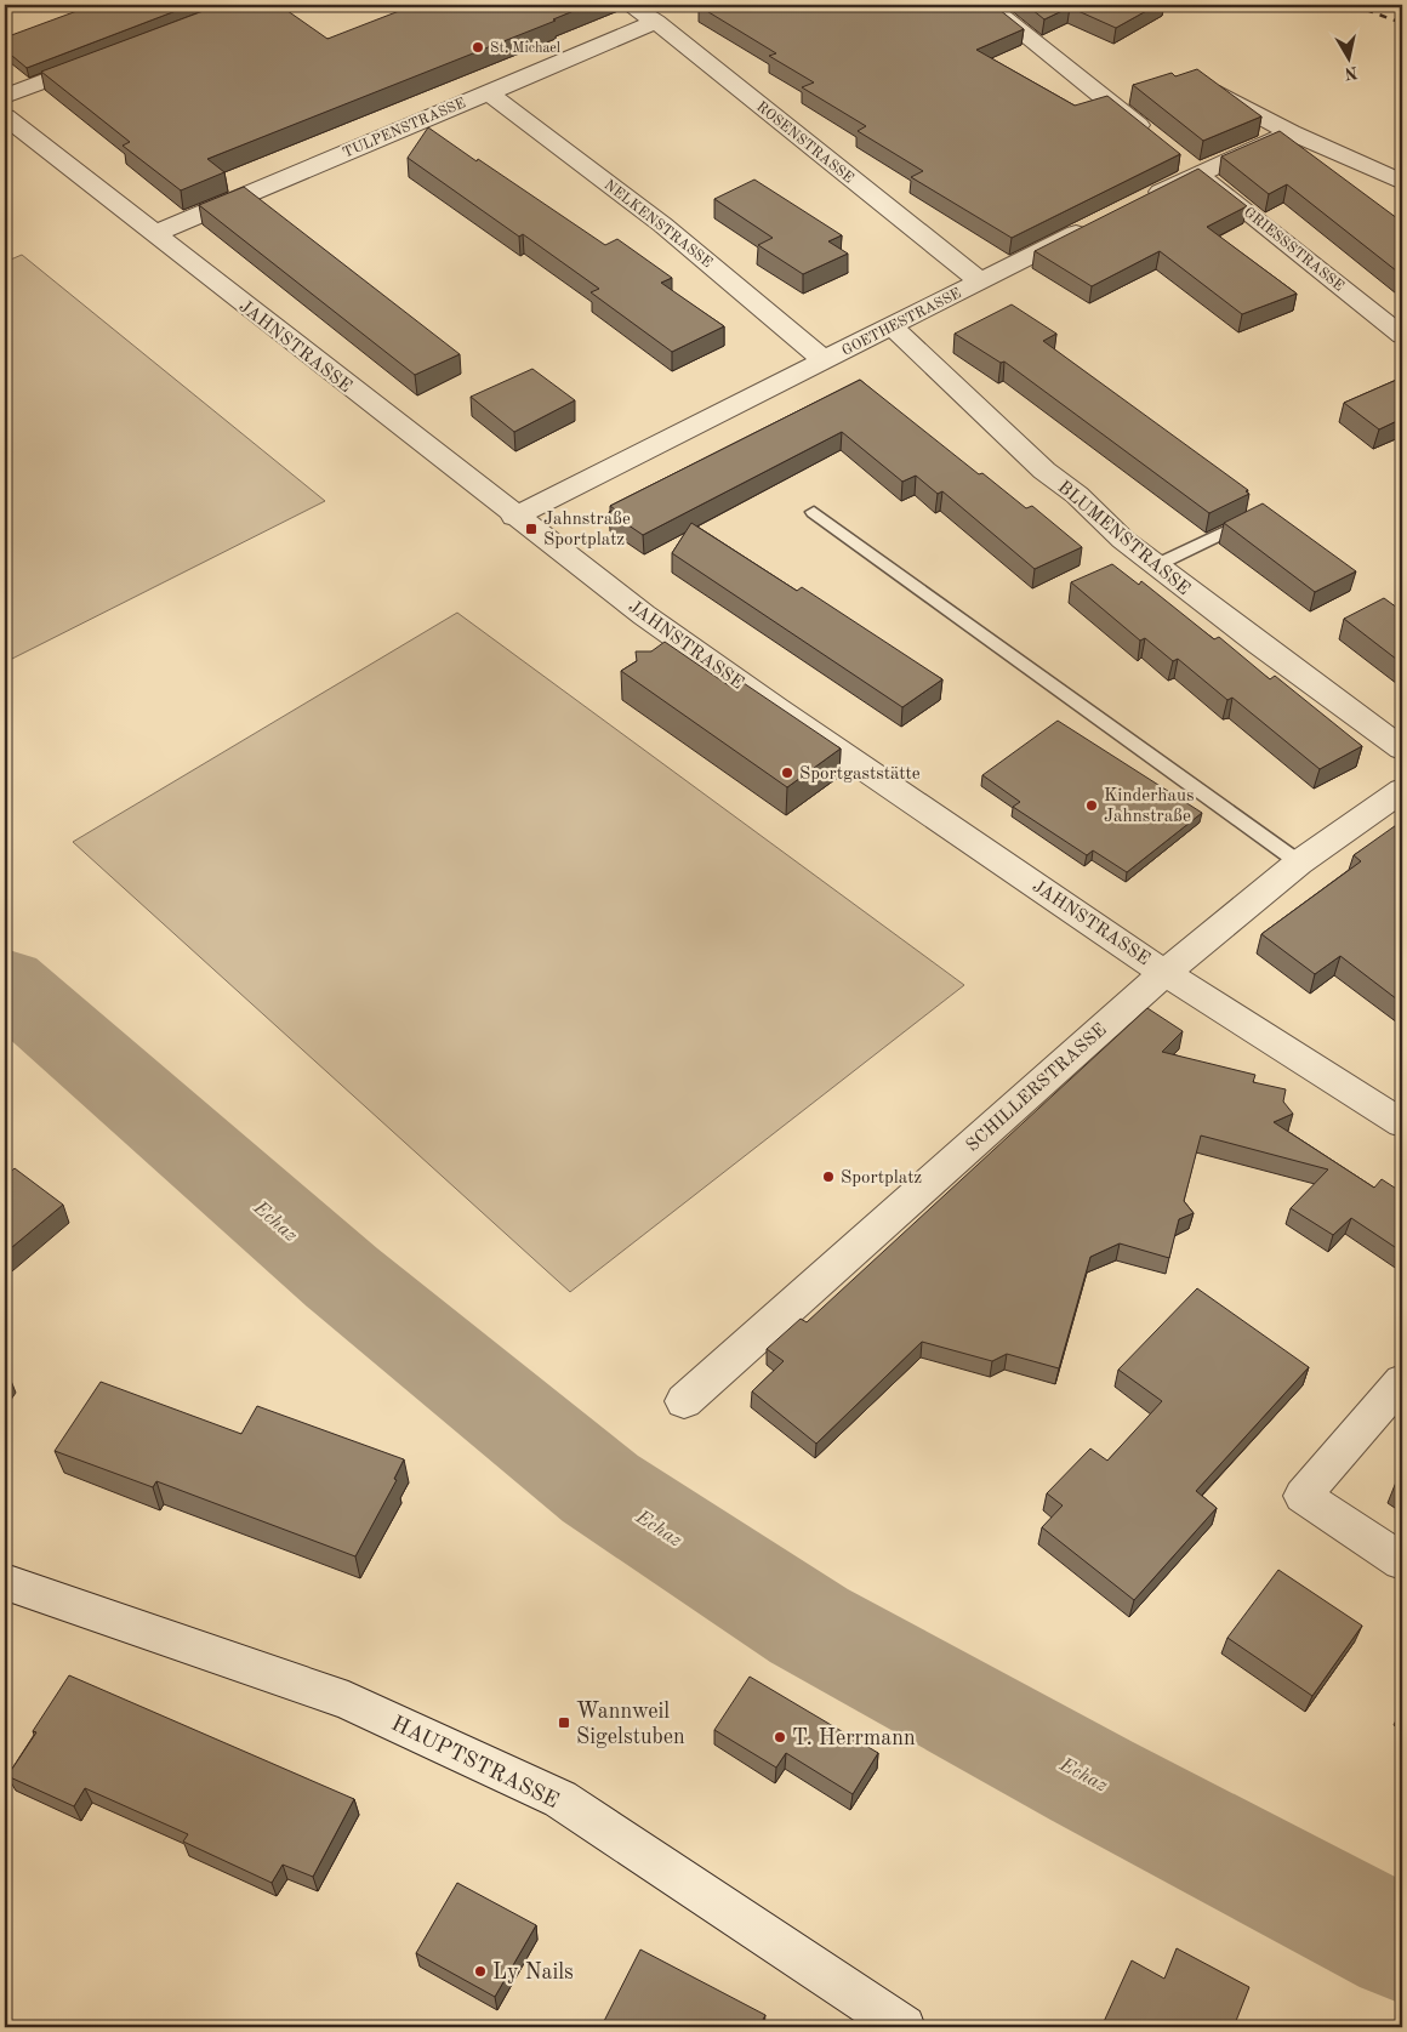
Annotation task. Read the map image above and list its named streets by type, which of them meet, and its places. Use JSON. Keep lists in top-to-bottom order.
{
  "streets": {
    "street": [
      "TULPENSTRASSE",
      "ROSENSTRASSE",
      "NELKENSTRASSE",
      "GRIESSSTRASSE",
      "GOETHESTRASSE",
      "JAHNSTRASSE",
      "BLUMENSTRASSE",
      "SCHILLERSTRASSE",
      "HAUPTSTRASSE"
    ]
  },
  "crossings": [
    ["TULPENSTRASSE", "ROSENSTRASSE"],
    ["TULPENSTRASSE", "NELKENSTRASSE"],
    ["TULPENSTRASSE", "JAHNSTRASSE"],
    ["ROSENSTRASSE", "GOETHESTRASSE"],
    ["NELKENSTRASSE", "GOETHESTRASSE"],
    ["GOETHESTRASSE", "JAHNSTRASSE"],
    ["GOETHESTRASSE", "BLUMENSTRASSE"],
    ["JAHNSTRASSE", "SCHILLERSTRASSE"]
  ],
  "water": ["Echaz"],
  "places": {
    "other": [
      "St. Michael",
      "Sportgaststätte",
      "Kinderhaus Jahnstraße",
      "Sportplatz",
      "T. Herrmann",
      "Ly Nails"
    ],
    "transit": ["Jahnstraße Sportplatz", "Wannweil Sigelstuben"]
  },
  "north": "bottom"
}
